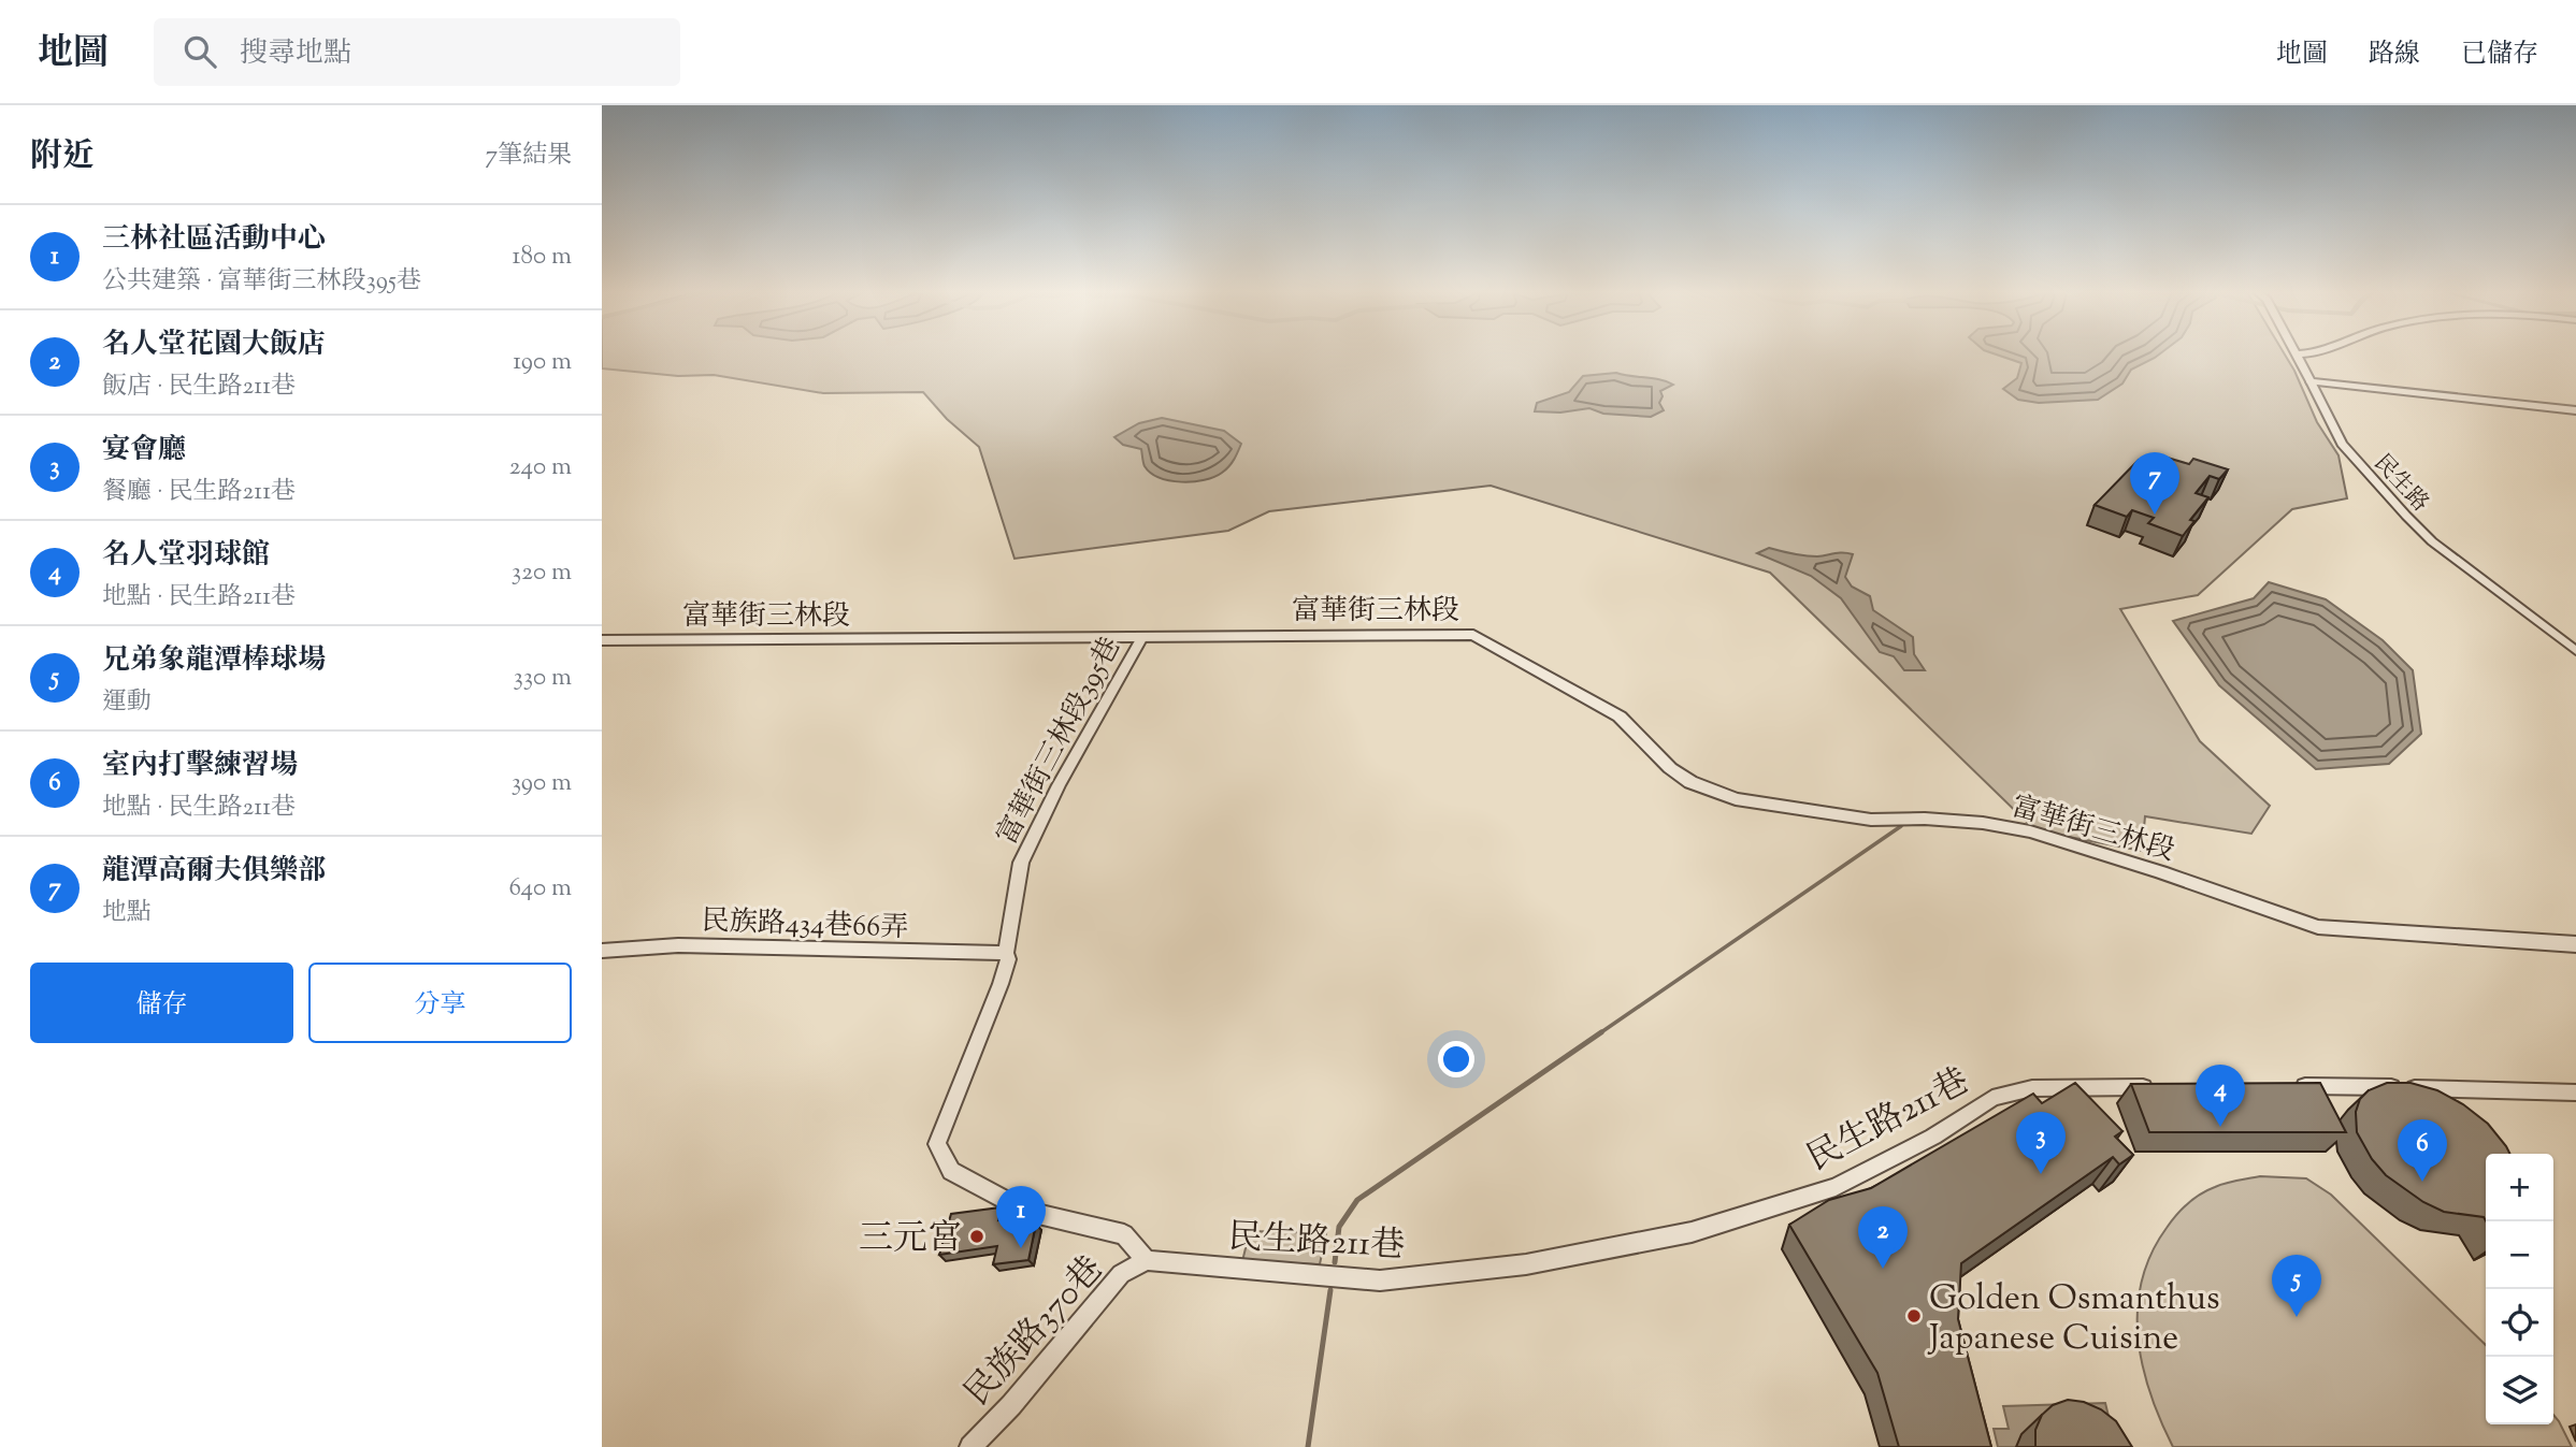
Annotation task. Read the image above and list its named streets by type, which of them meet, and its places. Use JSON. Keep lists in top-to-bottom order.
{
  "streets": {
    "street": [
      "民生路",
      "富華街三林段",
      "富華街三林段395巷",
      "民族路434巷66弄",
      "民生路211巷",
      "民族路370巷"
    ]
  },
  "crossings": [
    ["富華街三林段", "富華街三林段395巷"],
    ["富華街三林段395巷", "民族路434巷66弄"],
    ["富華街三林段395巷", "民生路211巷"],
    ["富華街三林段395巷", "民族路370巷"],
    ["民生路211巷", "民族路370巷"]
  ],
  "places": ["三元宮", "Golden Osmanthus Japanese Cuisine"],
  "page": {
    "header": "地圖",
    "search": "搜尋地點",
    "nav": ["地圖", "路線", "已儲存"],
    "heading": ["附近", "7筆結果"],
    "list": [
      {
        "mark": "1",
        "name": "三林社區活動中心",
        "note": "公共建築 · 富華街三林段395巷",
        "value": "180 m"
      },
      {
        "mark": "2",
        "name": "名人堂花園大飯店",
        "note": "飯店 · 民生路211巷",
        "value": "190 m"
      },
      {
        "mark": "3",
        "name": "宴會廳",
        "note": "餐廳 · 民生路211巷",
        "value": "240 m"
      },
      {
        "mark": "4",
        "name": "名人堂羽球館",
        "note": "地點 · 民生路211巷",
        "value": "320 m"
      },
      {
        "mark": "5",
        "name": "兄弟象龍潭棒球場",
        "note": "運動",
        "value": "330 m"
      },
      {
        "mark": "6",
        "name": "室內打擊練習場",
        "note": "地點 · 民生路211巷",
        "value": "390 m"
      },
      {
        "mark": "7",
        "name": "龍潭高爾夫俱樂部",
        "note": "地點",
        "value": "640 m"
      }
    ],
    "pins": [
      "7",
      "4",
      "3",
      "6",
      "1",
      "2",
      "5"
    ],
    "buttons": ["儲存", "分享"],
    "map_buttons": ["+", "−"]
  }
}
